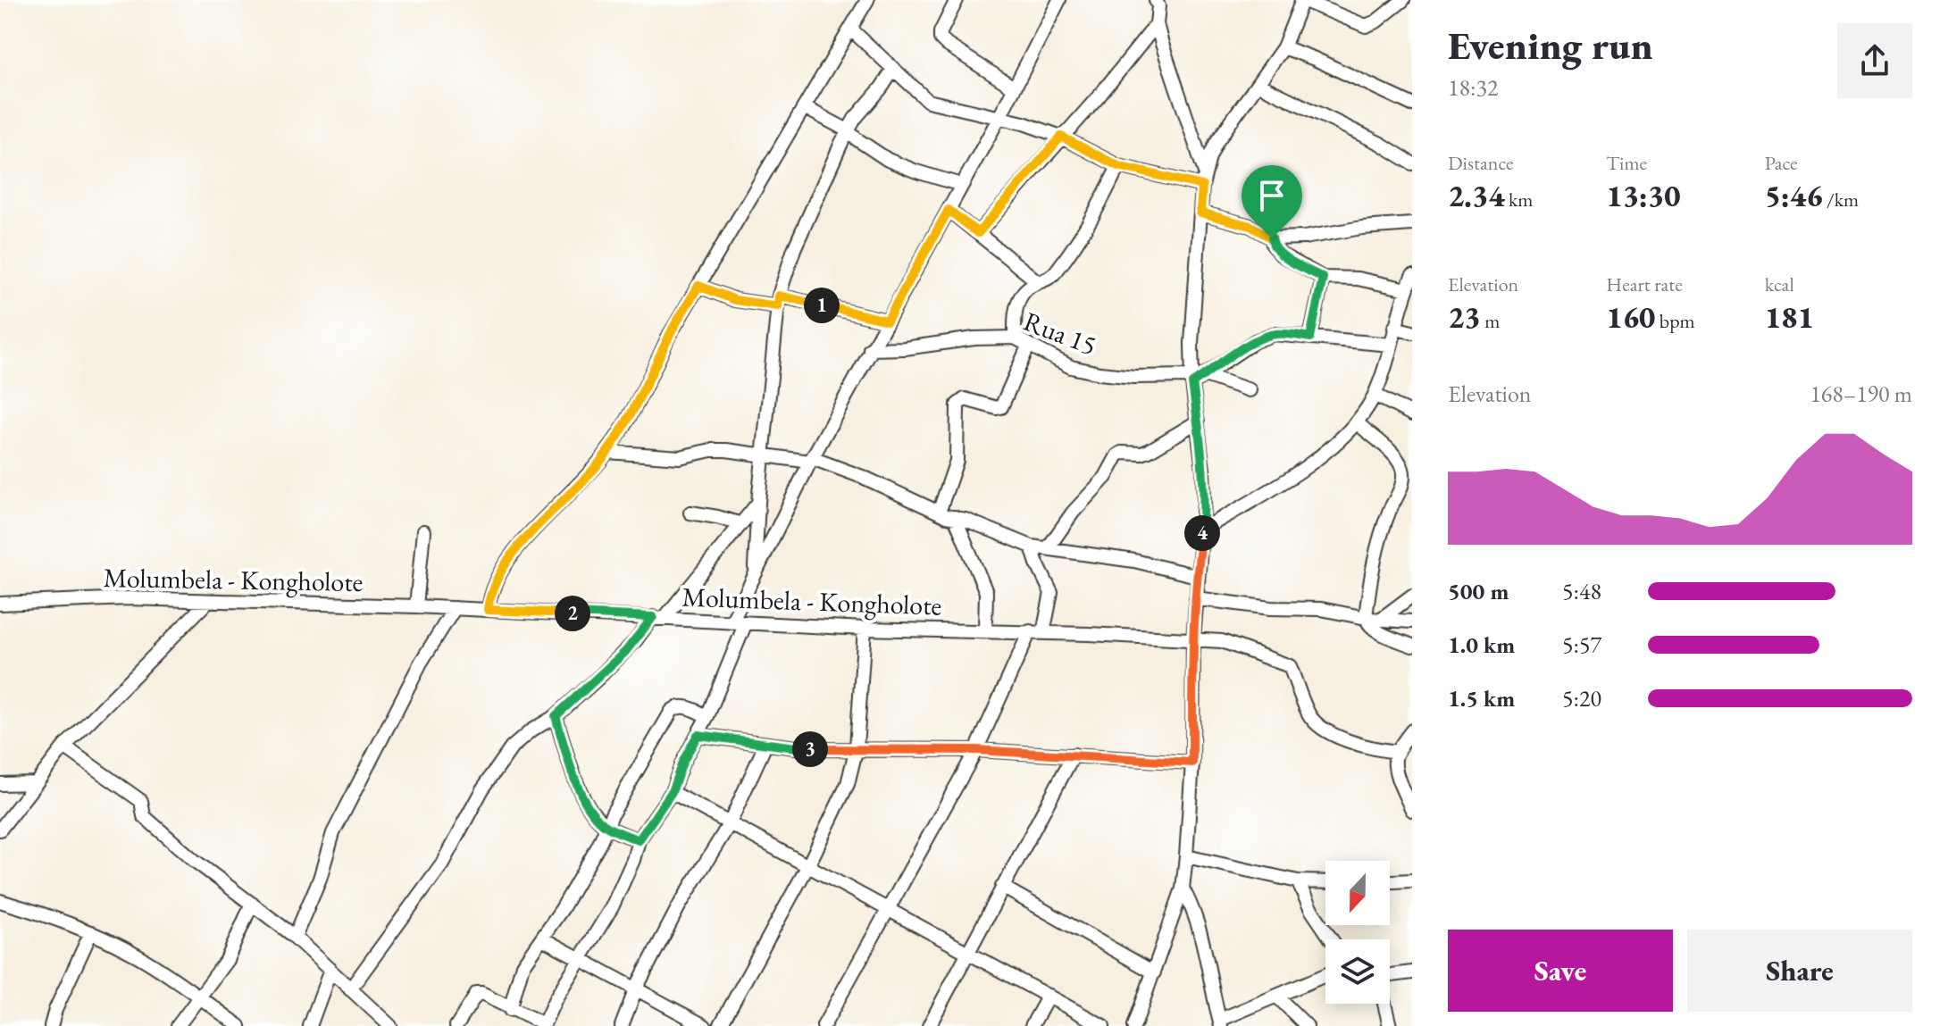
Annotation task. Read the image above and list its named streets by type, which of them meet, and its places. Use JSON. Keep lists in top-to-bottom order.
{
  "streets": {
    "street": ["Rua 15", "Molumbela - Kongholote"]
  },
  "north": "bottom",
  "page": {
    "heading": ["Evening run", "18:32"],
    "stats": [
      ["Distance", "2.34 km"],
      ["Time", "13:30"],
      ["Pace", "5:46 /km"],
      ["Elevation", "23 m"],
      ["Heart rate", "160 bpm"],
      ["kcal", "181"]
    ],
    "pins": [
      "1",
      "4",
      "2",
      "3"
    ],
    "chart": ["Elevation", "168–190 m"],
    "list": [
      {
        "name": "500 m",
        "note": "5:48"
      },
      {
        "name": "1.0 km",
        "note": "5:57"
      },
      {
        "name": "1.5 km",
        "note": "5:20"
      }
    ],
    "buttons": ["Save", "Share"]
  }
}
